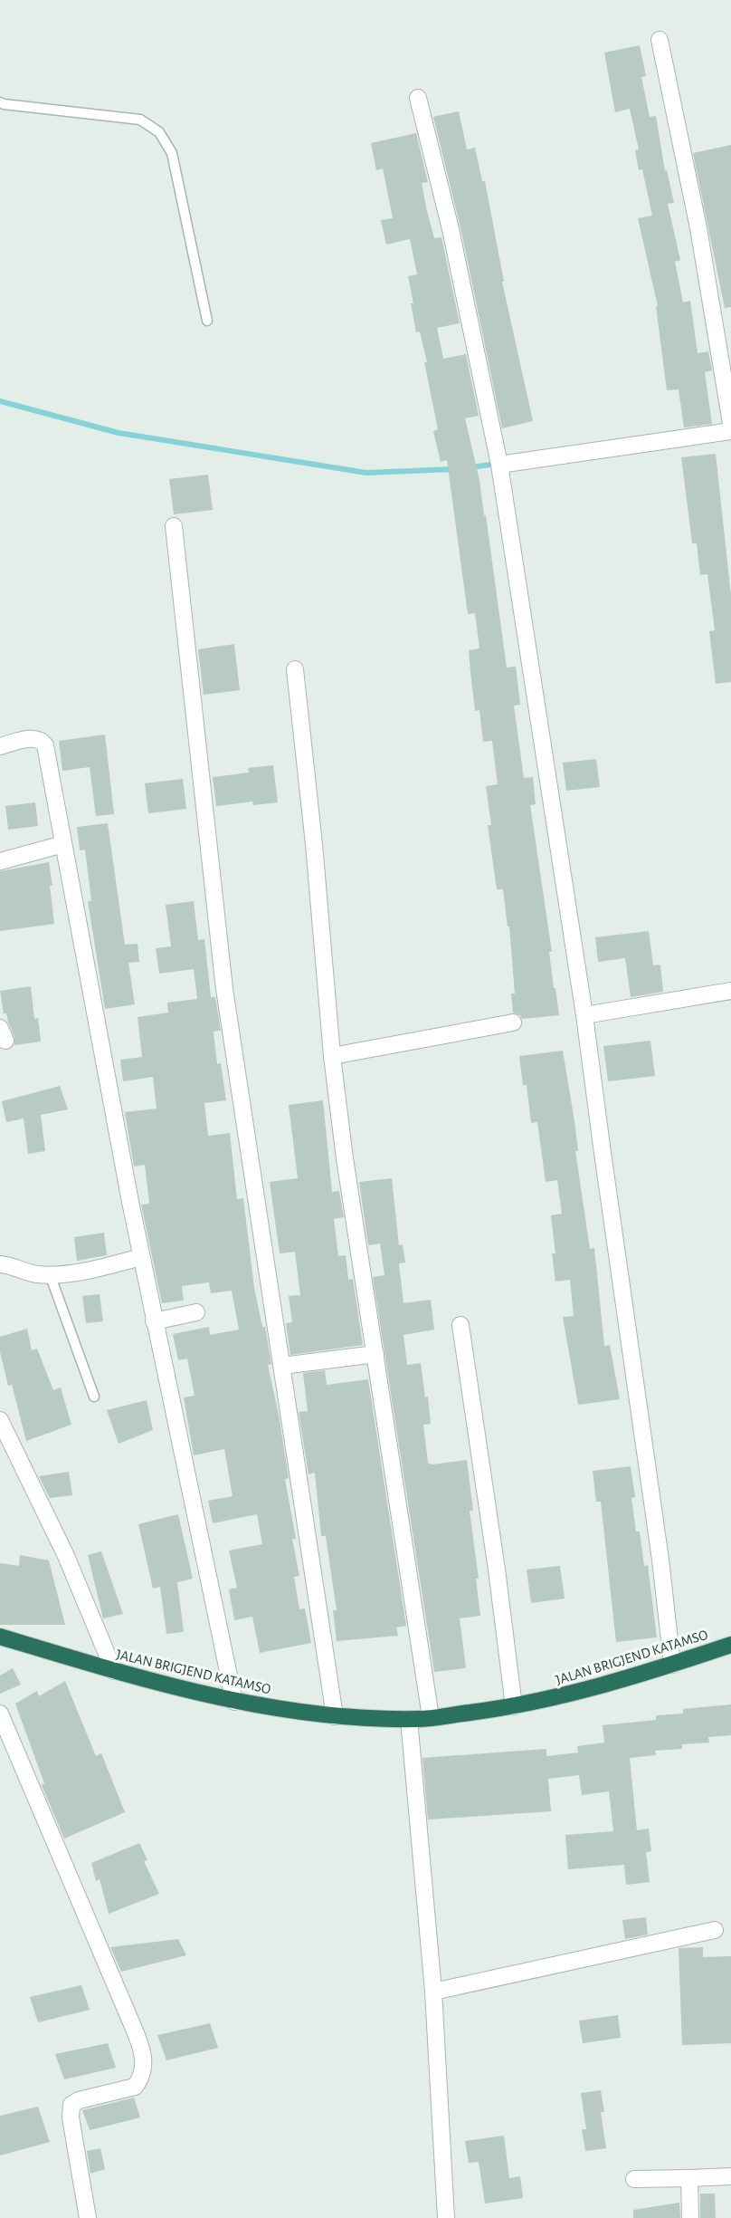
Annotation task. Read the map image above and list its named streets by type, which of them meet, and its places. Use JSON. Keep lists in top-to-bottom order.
{
  "streets": {
    "highway": ["JALAN BRIGJEND KATAMSO"]
  }
}
